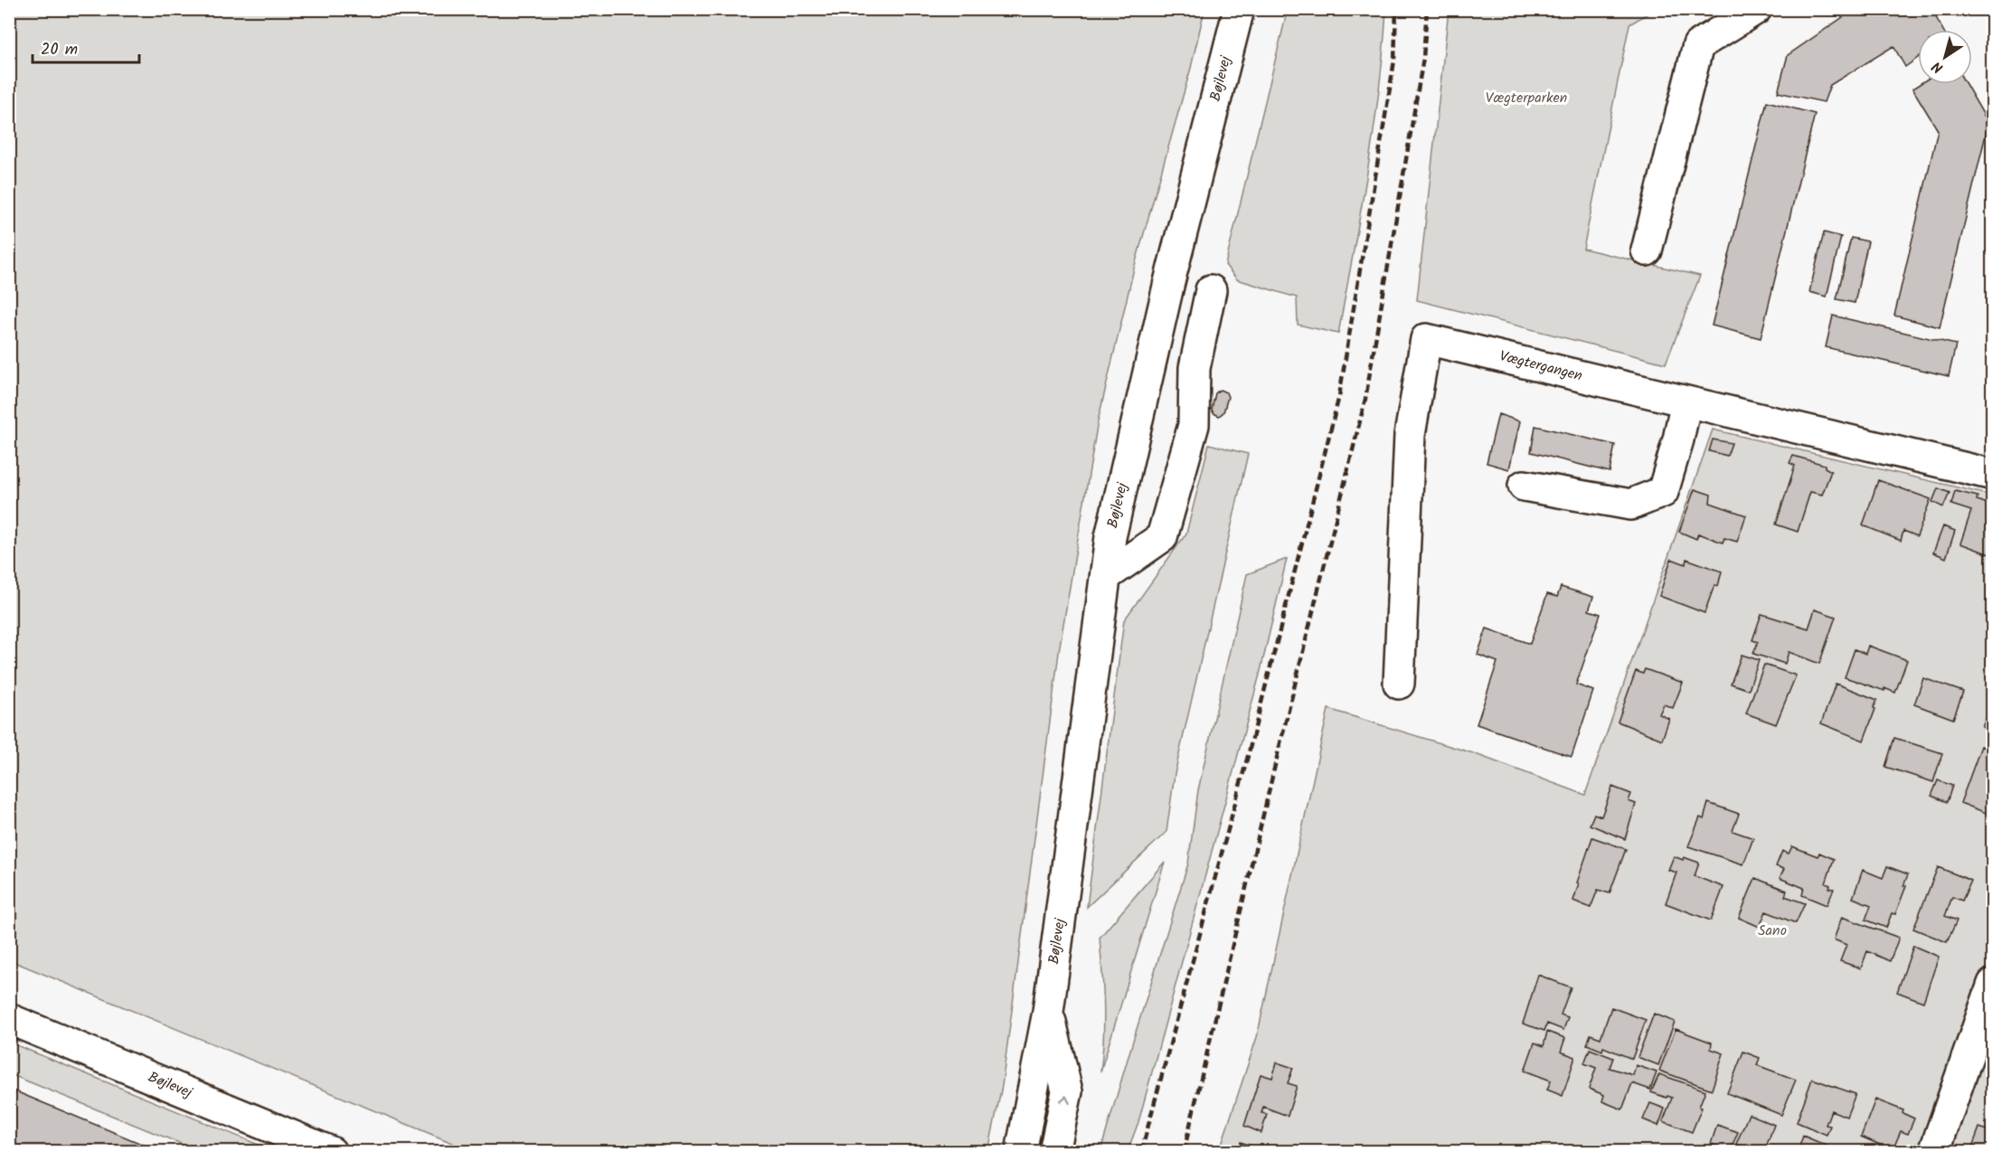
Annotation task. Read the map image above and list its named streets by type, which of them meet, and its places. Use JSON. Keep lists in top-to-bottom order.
{
  "streets": {
    "street": ["Bøjlevej", "Vægtergangen"]
  },
  "parks": ["Vægterparken", "Sano"],
  "scale_bar": "20 m",
  "north": "bottom left"
}
